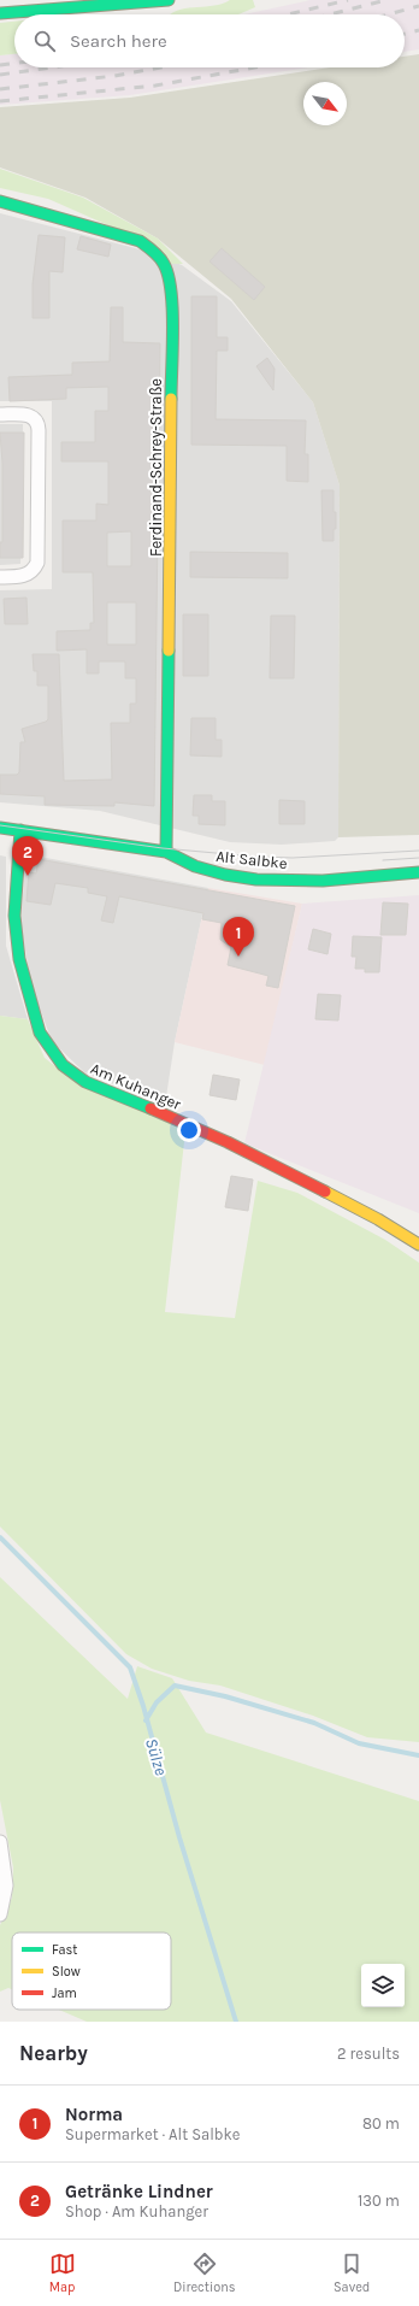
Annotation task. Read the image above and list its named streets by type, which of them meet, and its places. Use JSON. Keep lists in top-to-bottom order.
{
  "streets": {
    "street": ["Ferdinand-Schrey-Straße", "Alt Salbke", "Am Kuhanger"]
  },
  "crossings": [
    ["Ferdinand-Schrey-Straße", "Alt Salbke"],
    ["Alt Salbke", "Am Kuhanger"]
  ],
  "water": ["Sülze"],
  "legend": ["Fast", "Slow", "Jam"],
  "north": "bottom right",
  "page": {
    "search": "Search here",
    "pins": ["2", "1"],
    "heading": ["Nearby", "2 results"],
    "list": [
      {
        "mark": "1",
        "name": "Norma",
        "note": "Supermarket · Alt Salbke",
        "value": "80 m"
      },
      {
        "mark": "2",
        "name": "Getränke Lindner",
        "note": "Shop · Am Kuhanger",
        "value": "130 m"
      }
    ],
    "nav": ["Map", "Directions", "Saved"]
  }
}
